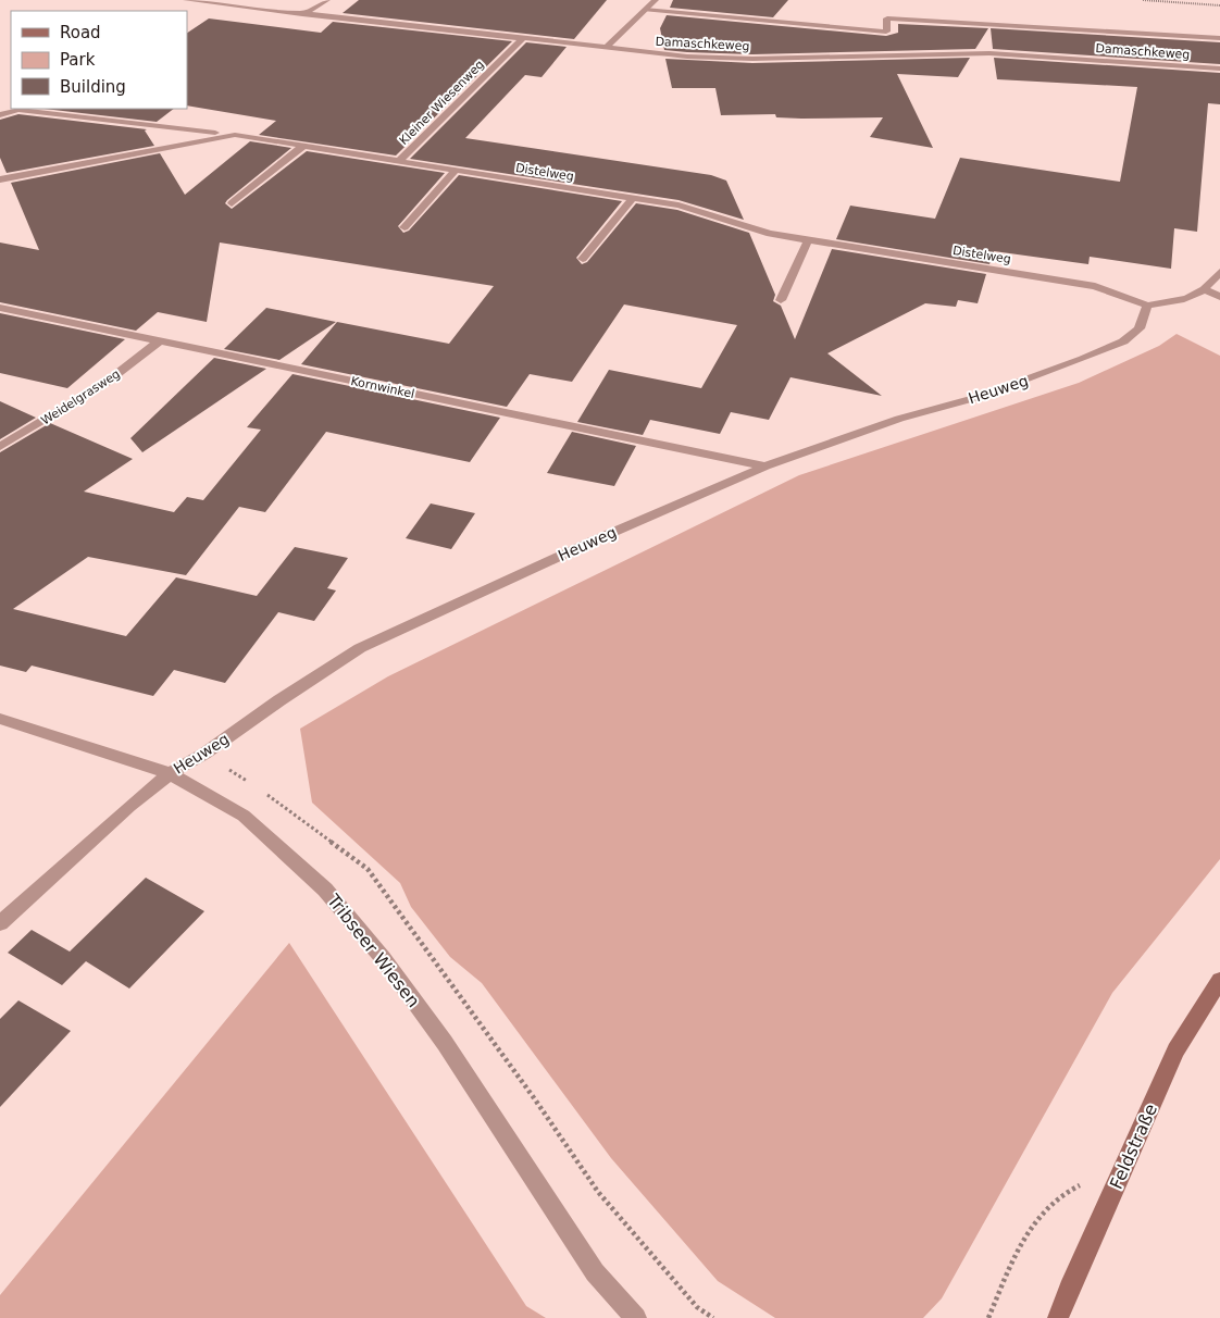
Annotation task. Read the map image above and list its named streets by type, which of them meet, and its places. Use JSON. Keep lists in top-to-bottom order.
{
  "streets": {
    "main road": ["Feldstraße"],
    "street": [
      "Damaschkeweg",
      "Kleiner Wiesenweg",
      "Distelweg",
      "Kornwinkel",
      "Heuweg",
      "Weidelgrasweg",
      "Tribseer Wiesen"
    ]
  },
  "crossings": [
    ["Damaschkeweg", "Kleiner Wiesenweg"],
    ["Kleiner Wiesenweg", "Distelweg"],
    ["Distelweg", "Heuweg"],
    ["Kornwinkel", "Heuweg"],
    ["Kornwinkel", "Weidelgrasweg"],
    ["Heuweg", "Tribseer Wiesen"]
  ],
  "legend": ["Road", "Park", "Building"]
}
